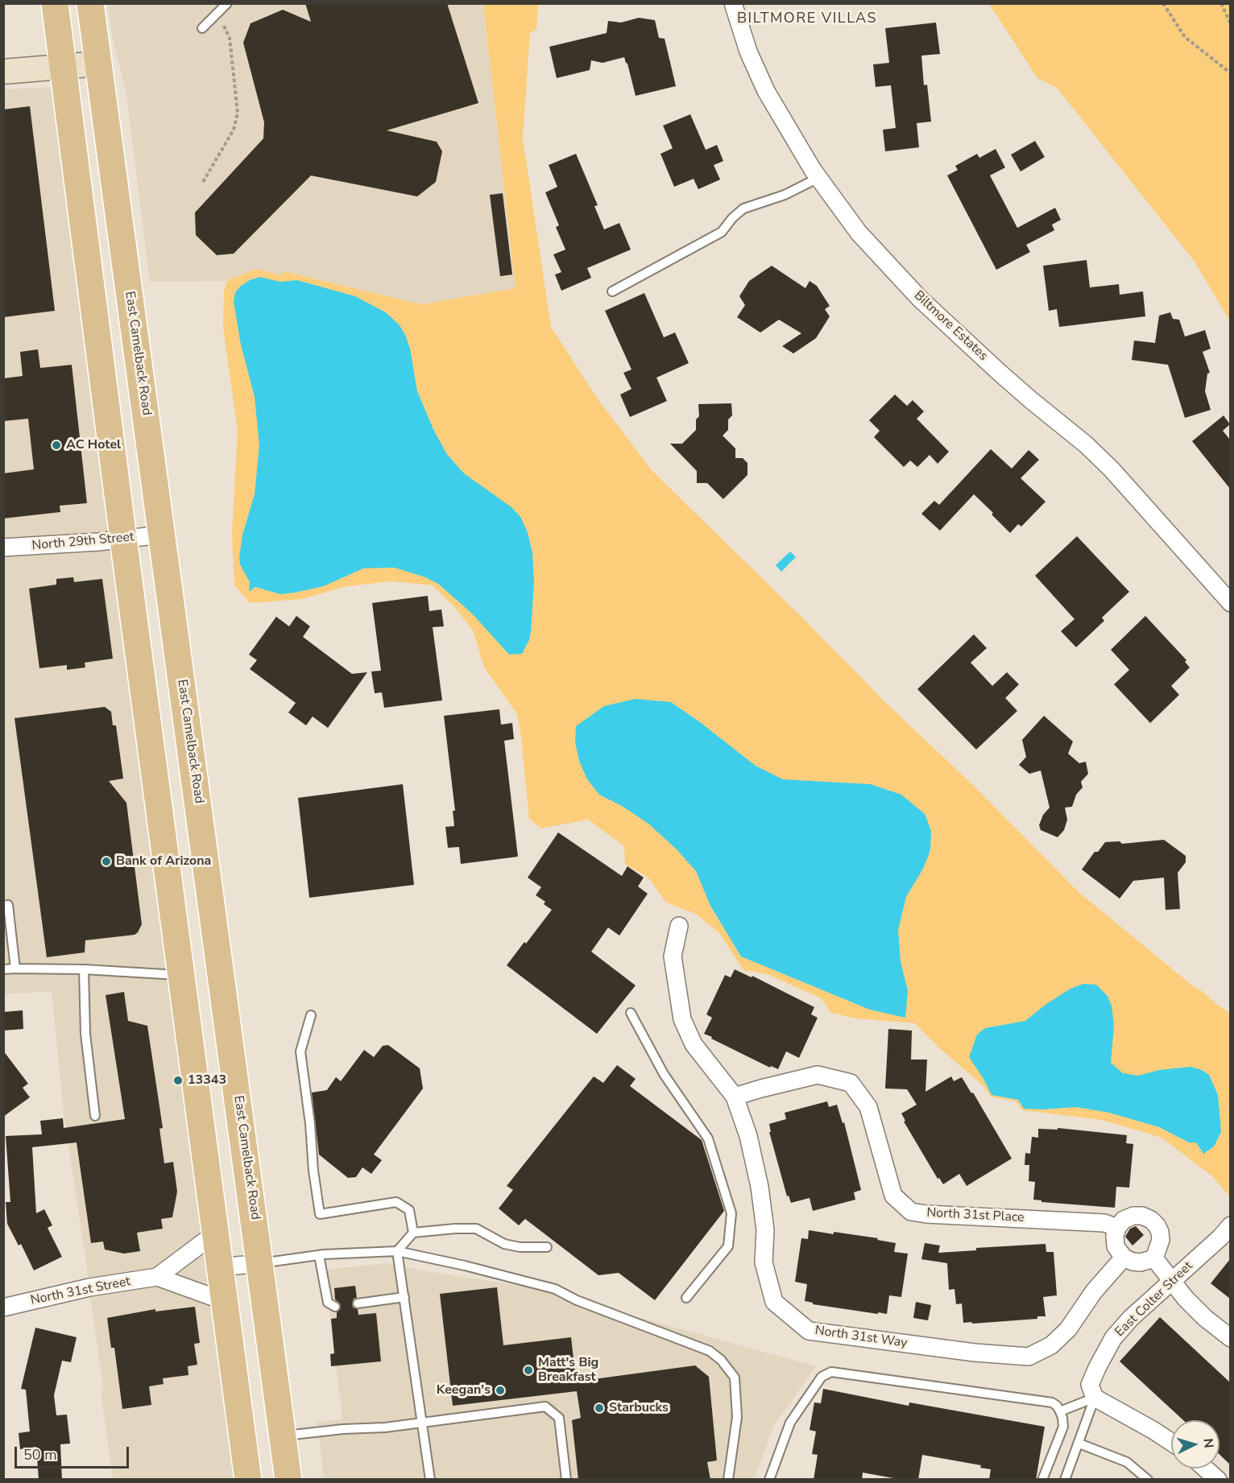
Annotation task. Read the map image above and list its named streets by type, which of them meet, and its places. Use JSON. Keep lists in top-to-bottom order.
{
  "streets": {
    "main road": ["East Camelback Road"],
    "street": [
      "Biltmore Estates",
      "North 29th Street",
      "North 31st Place",
      "North 31st Street",
      "East Colter Street",
      "North 31st Way"
    ]
  },
  "crossings": [
    ["East Camelback Road", "North 29th Street"],
    ["North 31st Place", "North 31st Way"]
  ],
  "districts": ["BILTMORE VILLAS"],
  "places": [
    "AC Hotel",
    "Bank of Arizona",
    "13343",
    "Matt's Big Breakfast",
    "Keegan's",
    "Starbucks"
  ],
  "scale_bar": "50 m",
  "north": "right"
}
